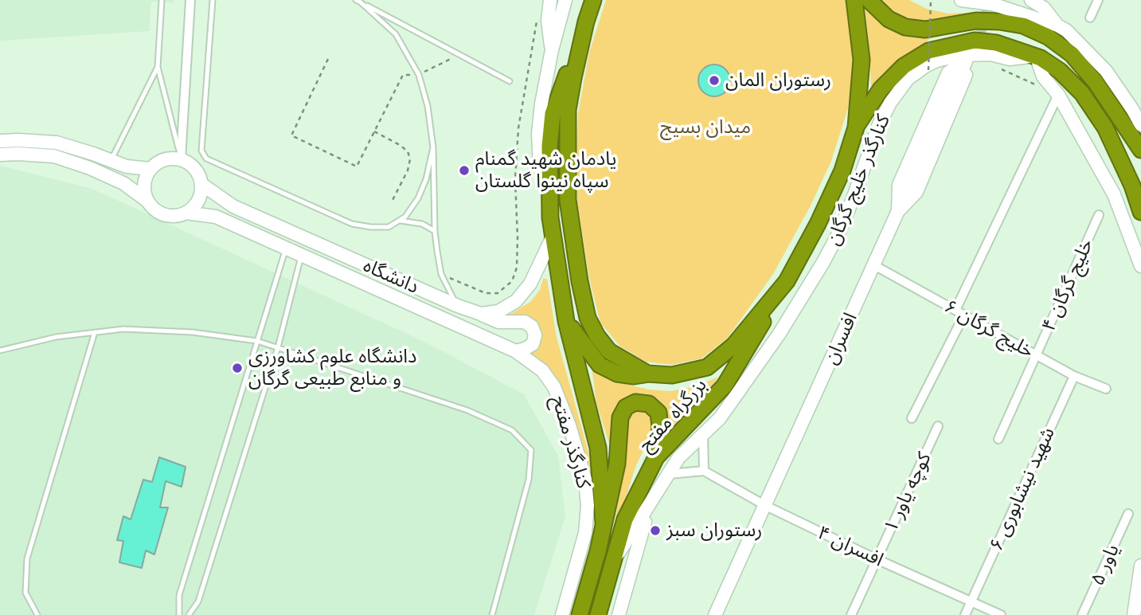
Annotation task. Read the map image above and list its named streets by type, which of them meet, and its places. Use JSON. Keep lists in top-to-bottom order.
{
  "streets": {
    "highway": ["بزرگراه مفتح"],
    "main road": [
      "کنارگذر خلیج گرگان",
      "دانشگاه",
      "افسران",
      "کنارگذر مفتح"
    ],
    "street": [
      "خلیج گرگان ۴",
      "خلیج گرگان ۶",
      "شهید نیشابوری ۶",
      "کوچه یاور ۱",
      "افسران ۴",
      "یاور ۵"
    ]
  },
  "crossings": [
    ["کنارگذر خلیج گرگان", "افسران"],
    ["دانشگاه", "کنارگذر مفتح"],
    ["خلیج گرگان ۴", "خلیج گرگان ۶"],
    ["خلیج گرگان ۶", "افسران"],
    ["خلیج گرگان ۶", "شهید نیشابوری ۶"],
    ["افسران", "افسران ۴"],
    ["شهید نیشابوری ۶", "افسران ۴"],
    ["کوچه یاور ۱", "افسران ۴"]
  ],
  "parks": ["میدان بسیج"],
  "places": [
    "رستوران المان",
    "یادمان شهید گمنام سپاه نینوا گلستان",
    "دانشگاه علوم کشاورزی و منابع طبیعی گرگان",
    "رستوران سبز"
  ]
}
